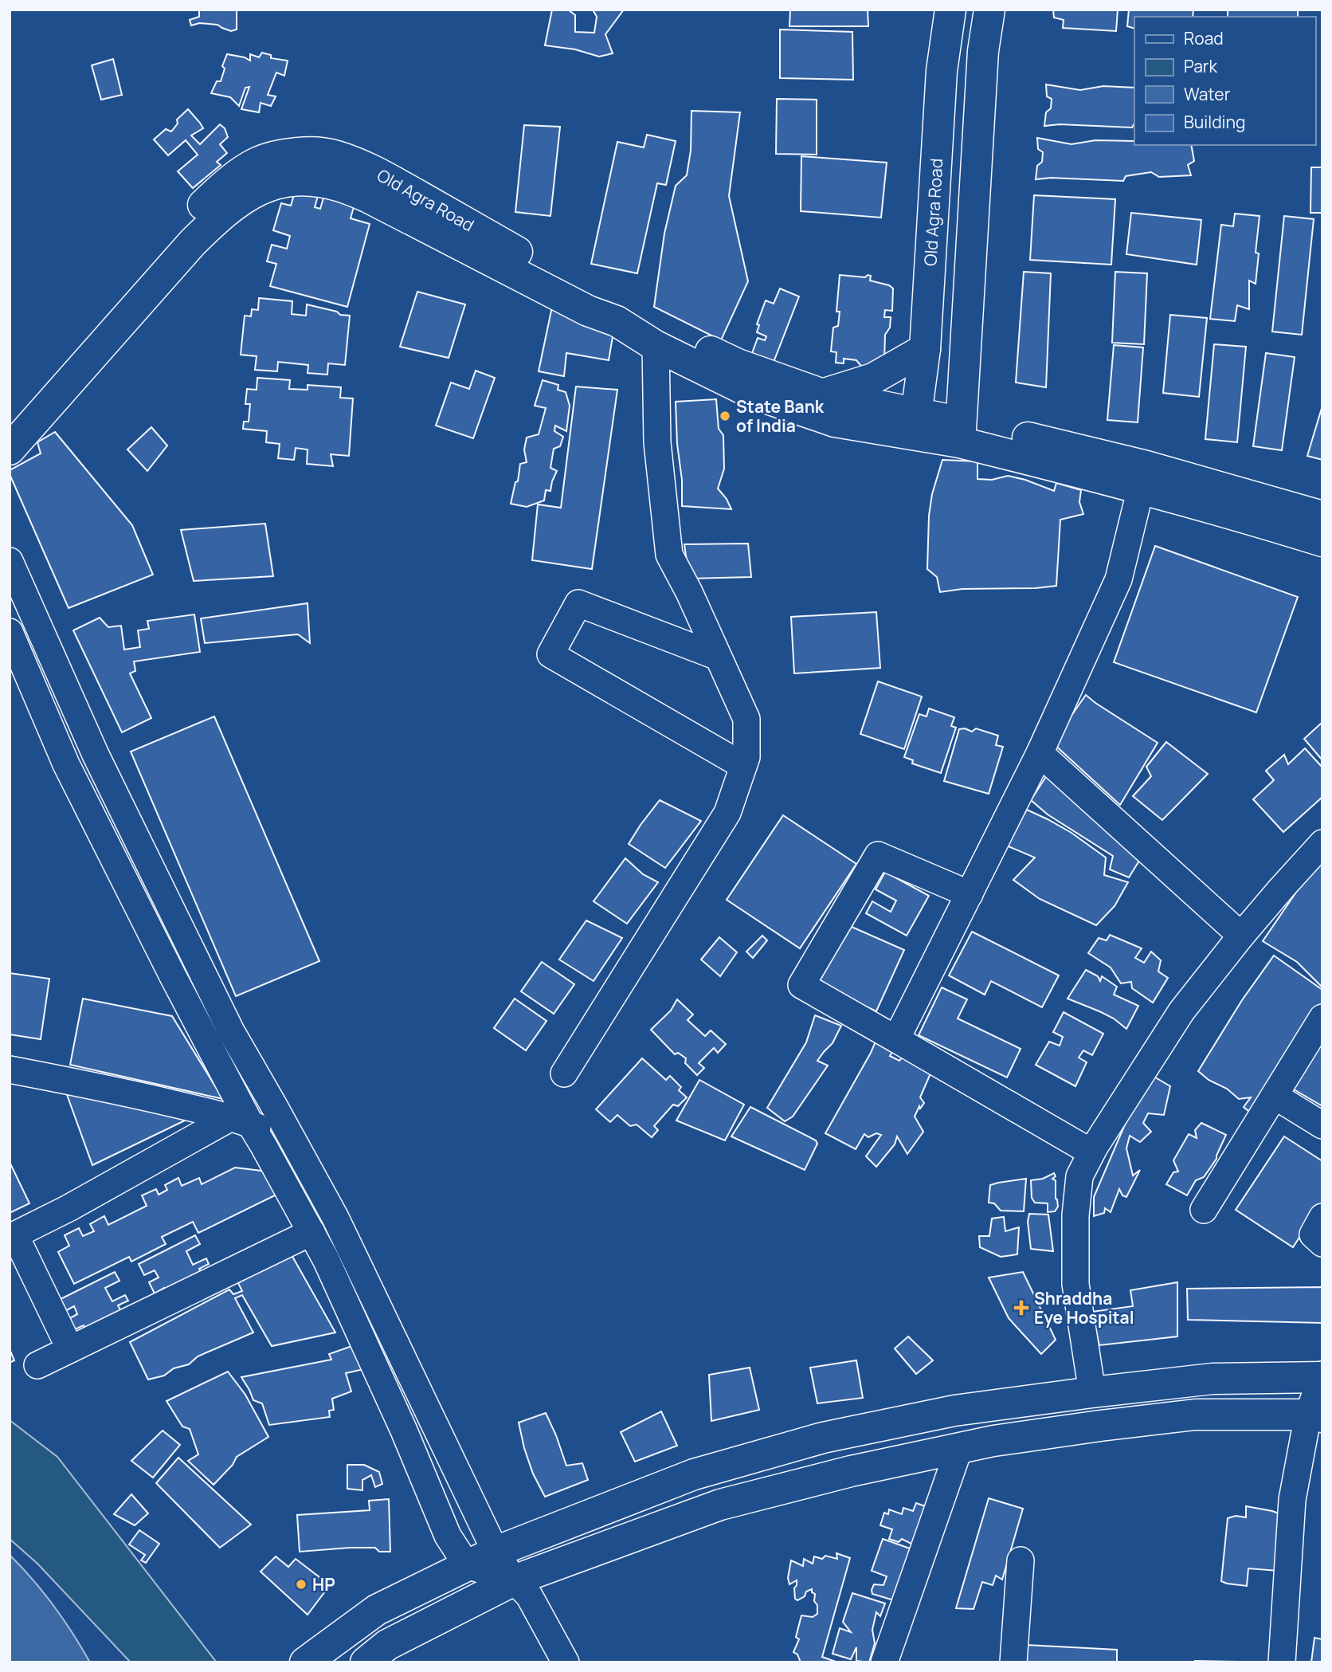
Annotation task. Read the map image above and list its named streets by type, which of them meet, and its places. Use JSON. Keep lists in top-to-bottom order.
{
  "streets": {
    "main road": ["Old Agra Road"]
  },
  "places": {
    "other": ["State Bank of India", "HP"],
    "health": ["Shraddha Eye Hospital"]
  },
  "legend": [
    "Road",
    "Park",
    "Water",
    "Building"
  ]
}
